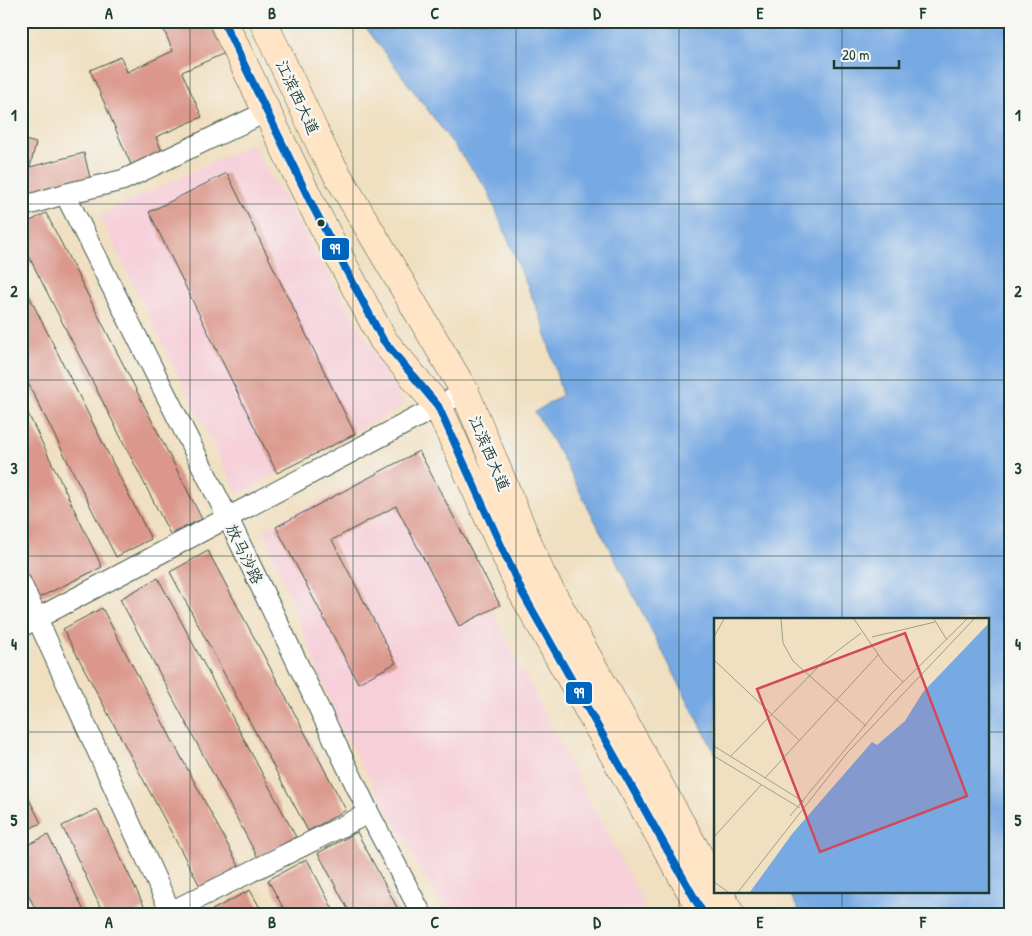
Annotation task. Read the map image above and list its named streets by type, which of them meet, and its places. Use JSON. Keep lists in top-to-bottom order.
{
  "streets": {
    "main road": ["江滨西大道"],
    "street": ["放马沙路"]
  },
  "lines": ["transit line 99"],
  "scale_bar": "20 m",
  "grid": {
    "columns": [
      "A",
      "B",
      "C",
      "D",
      "E",
      "F"
    ],
    "rows": [
      "1",
      "2",
      "3",
      "4",
      "5"
    ]
  }
}
